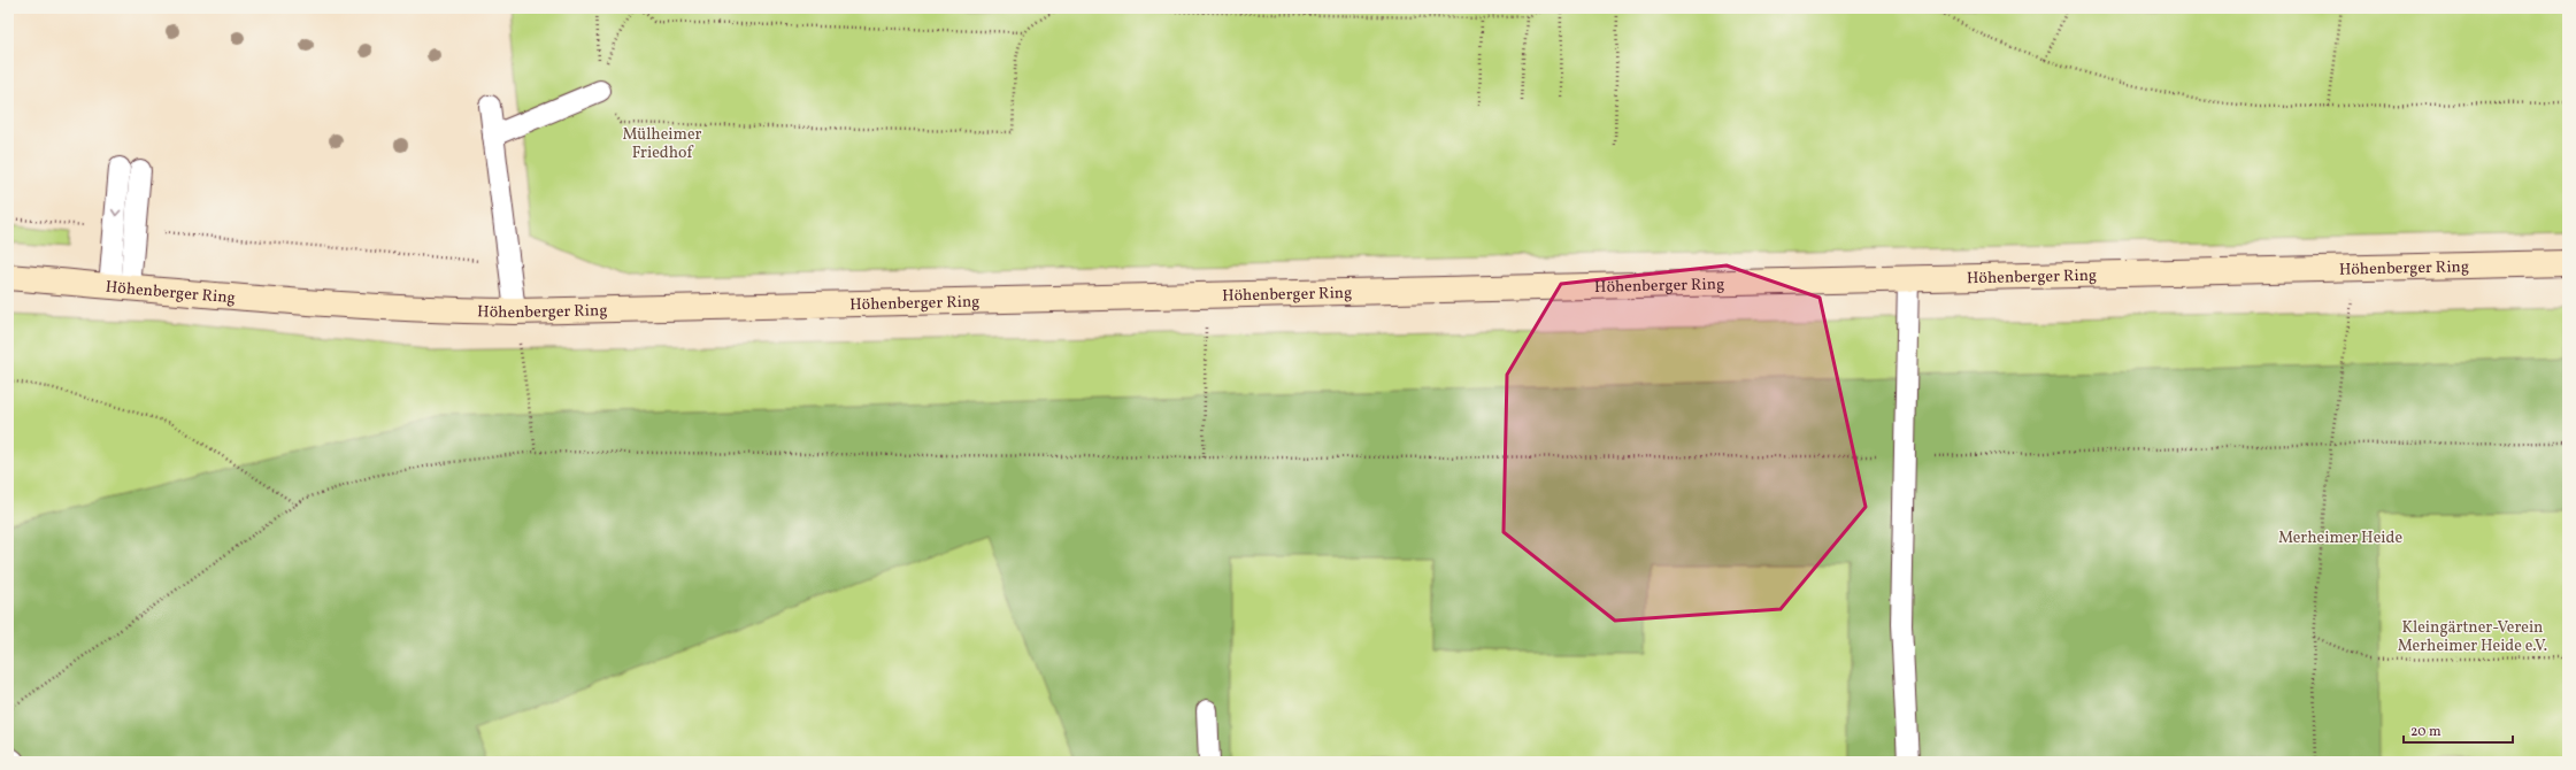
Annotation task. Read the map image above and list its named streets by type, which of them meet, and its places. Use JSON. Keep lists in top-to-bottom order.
{
  "streets": {
    "street": ["Höhenberger Ring"]
  },
  "parks": ["Mülheimer Friedhof", "Merheimer Heide", "Kleingärtner-Verein Merheimer Heide e.V."],
  "scale_bar": "20 m"
}
